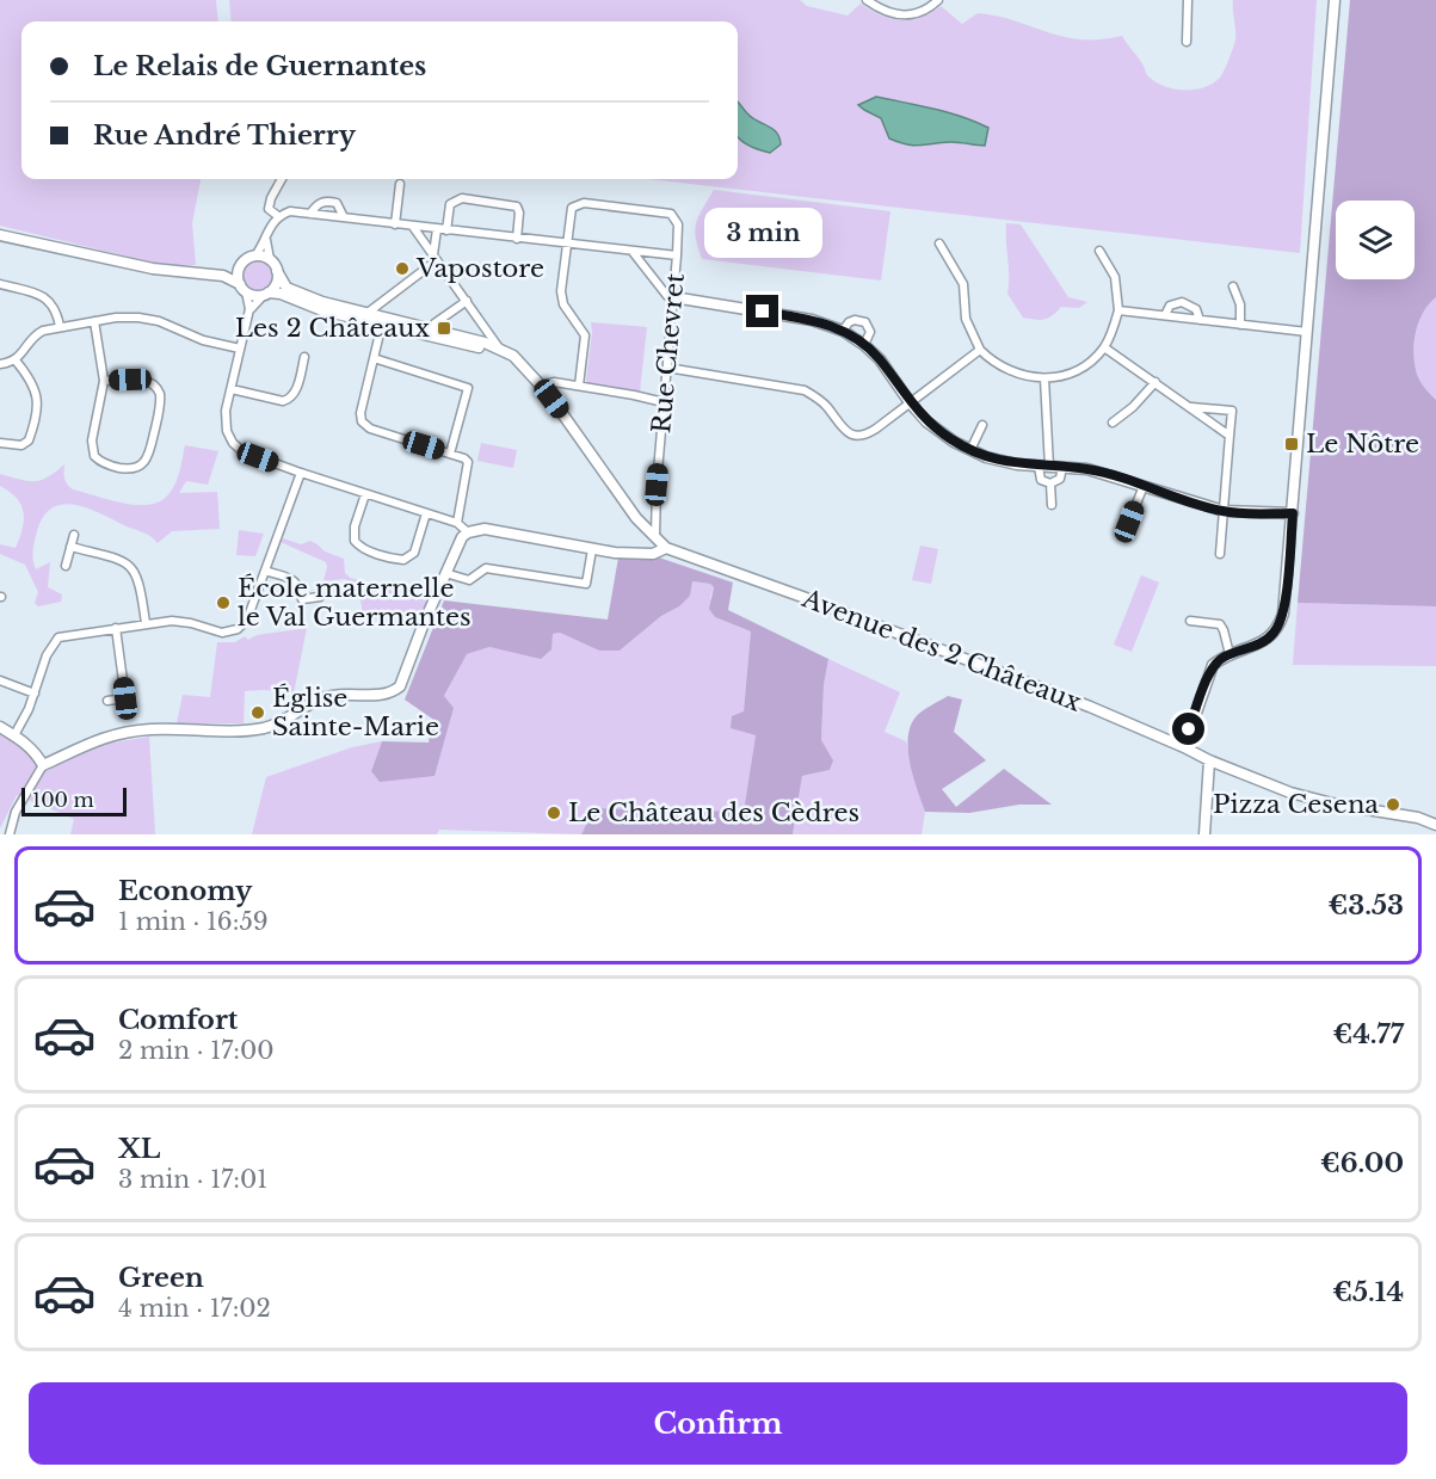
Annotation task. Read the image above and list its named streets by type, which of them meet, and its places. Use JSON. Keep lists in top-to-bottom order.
{
  "streets": {
    "main road": ["Avenue des 2 Châteaux"],
    "street": ["Rue Chevret"]
  },
  "crossings": [
    ["Rue Chevret", "Avenue des 2 Châteaux"]
  ],
  "places": {
    "other": [
      "Vapostore",
      "École maternelle le Val Guermantes",
      "Église Sainte-Marie",
      "Pizza Cesena",
      "Le Château des Cèdres"
    ],
    "transit": ["Les 2 Châteaux", "Le Nôtre"]
  },
  "scale_bar": "100 m",
  "page": {
    "banner": ["Le Relais de Guernantes", "Rue André Thierry"],
    "bubble": "3 min",
    "scale": "100 m",
    "list": [
      {
        "name": "Economy",
        "note": "1 min · 16:59",
        "value": "€3.53"
      },
      {
        "name": "Comfort",
        "note": "2 min · 17:00",
        "value": "€4.77"
      },
      {
        "name": "XL",
        "note": "3 min · 17:01",
        "value": "€6.00"
      },
      {
        "name": "Green",
        "note": "4 min · 17:02",
        "value": "€5.14"
      }
    ],
    "buttons": "Confirm"
  }
}
